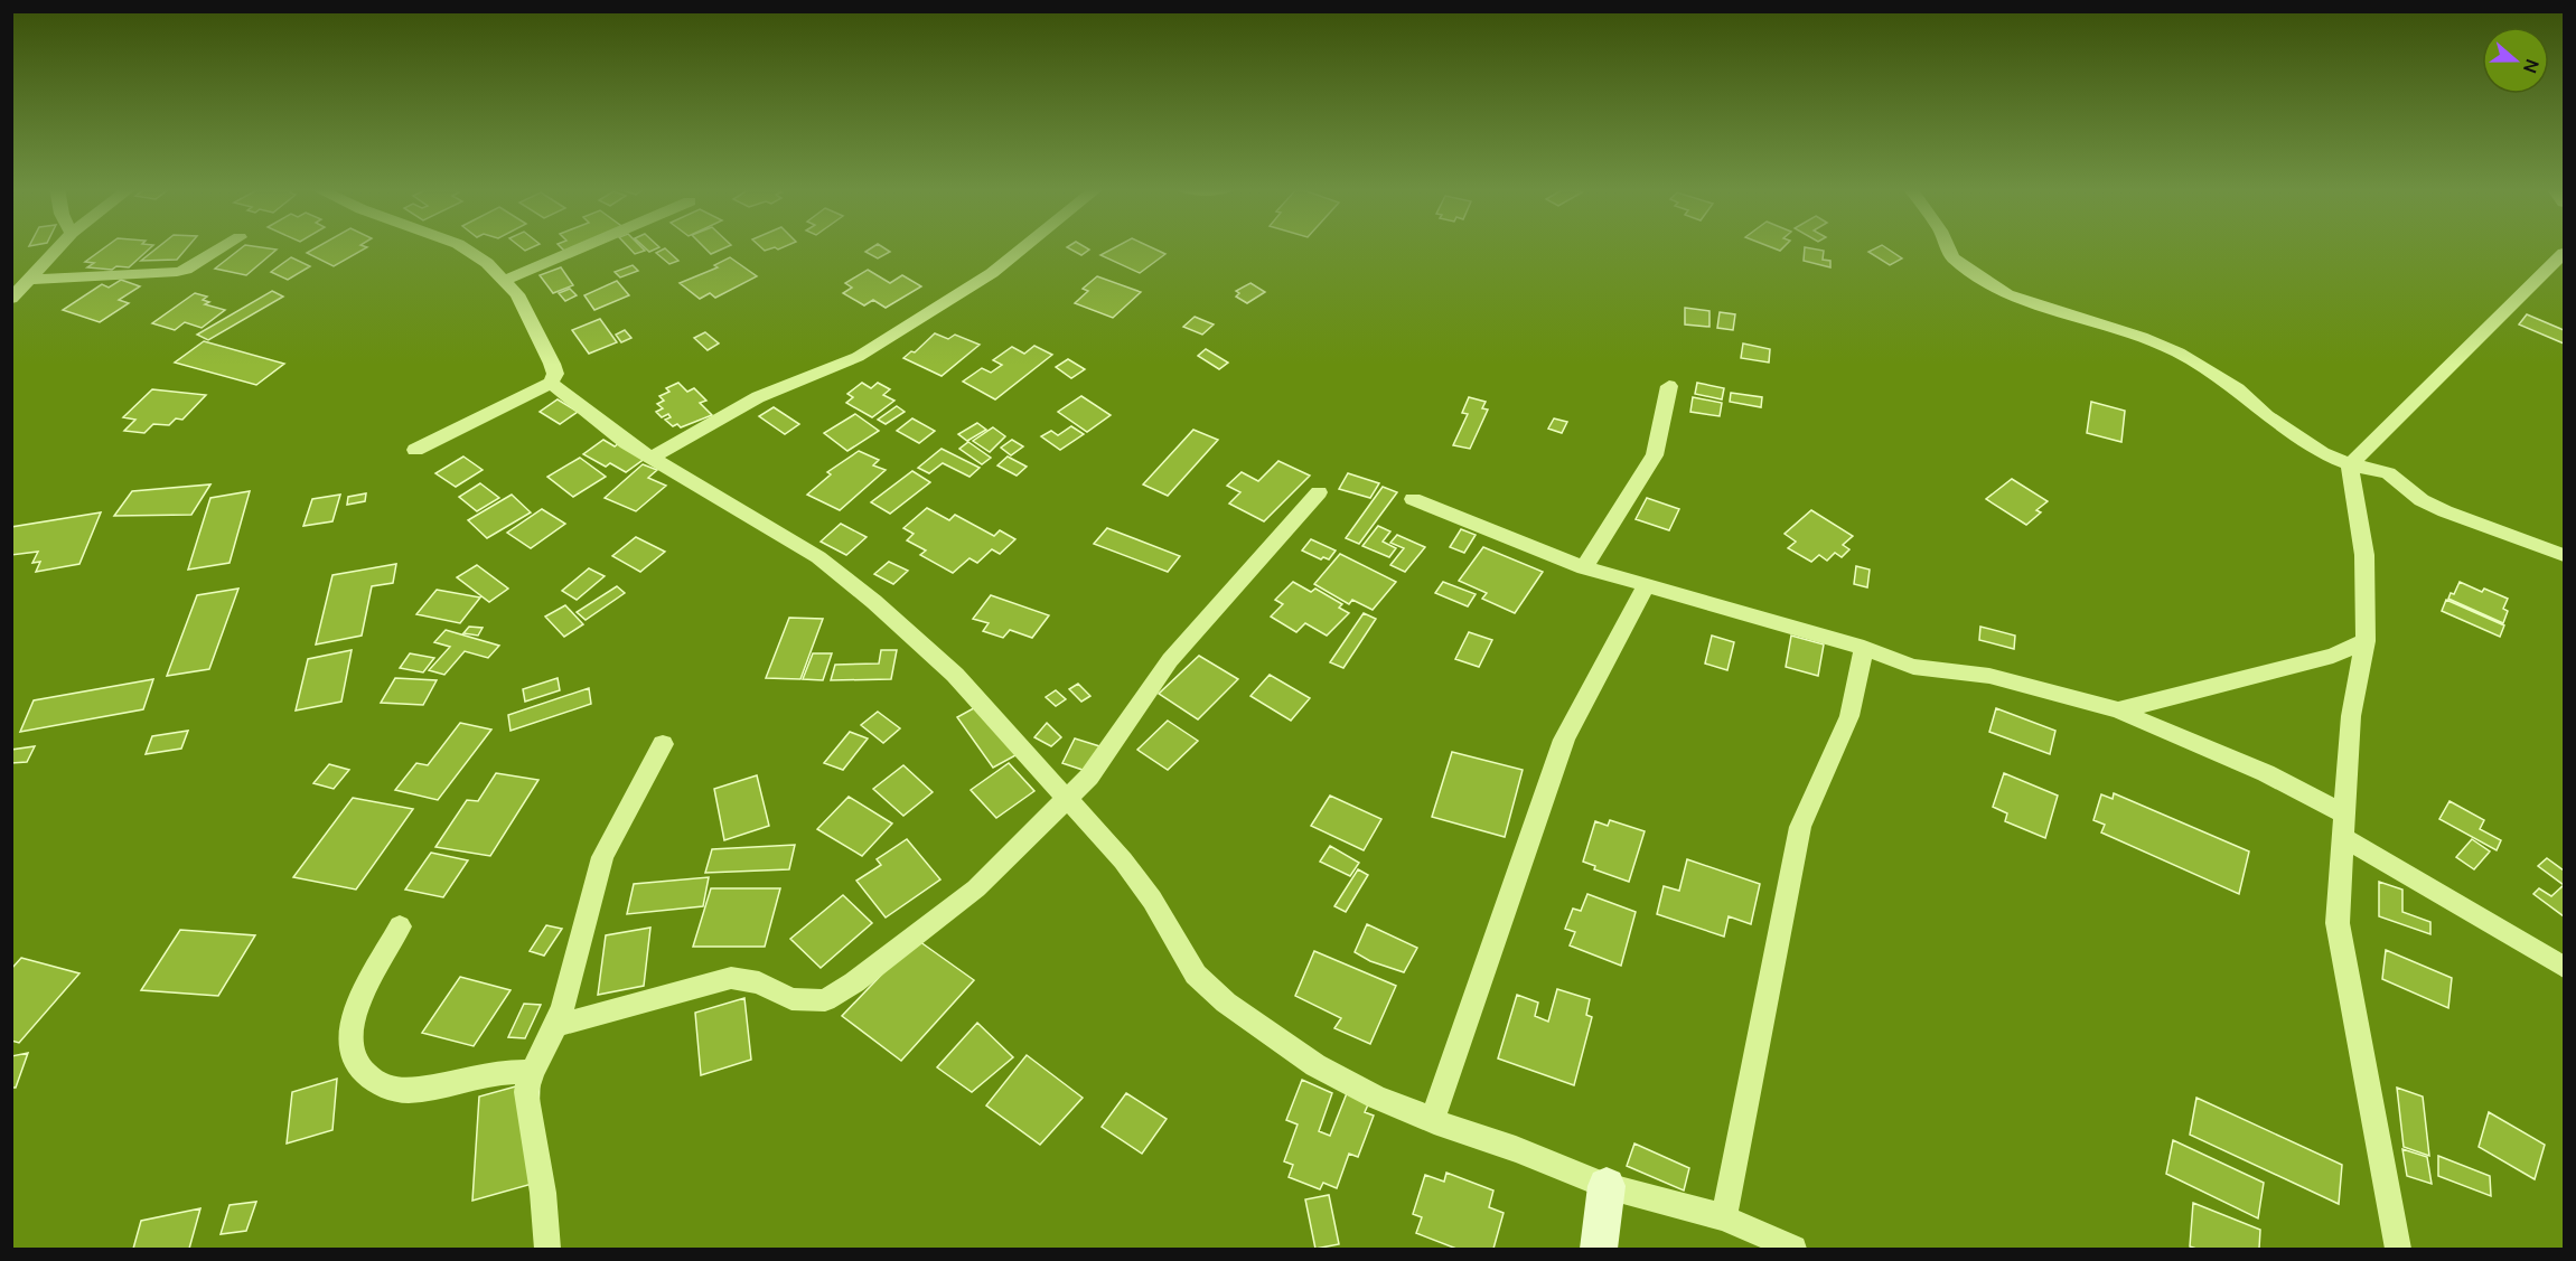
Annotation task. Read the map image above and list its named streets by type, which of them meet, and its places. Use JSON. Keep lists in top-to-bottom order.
{
  "north": "right"
}
